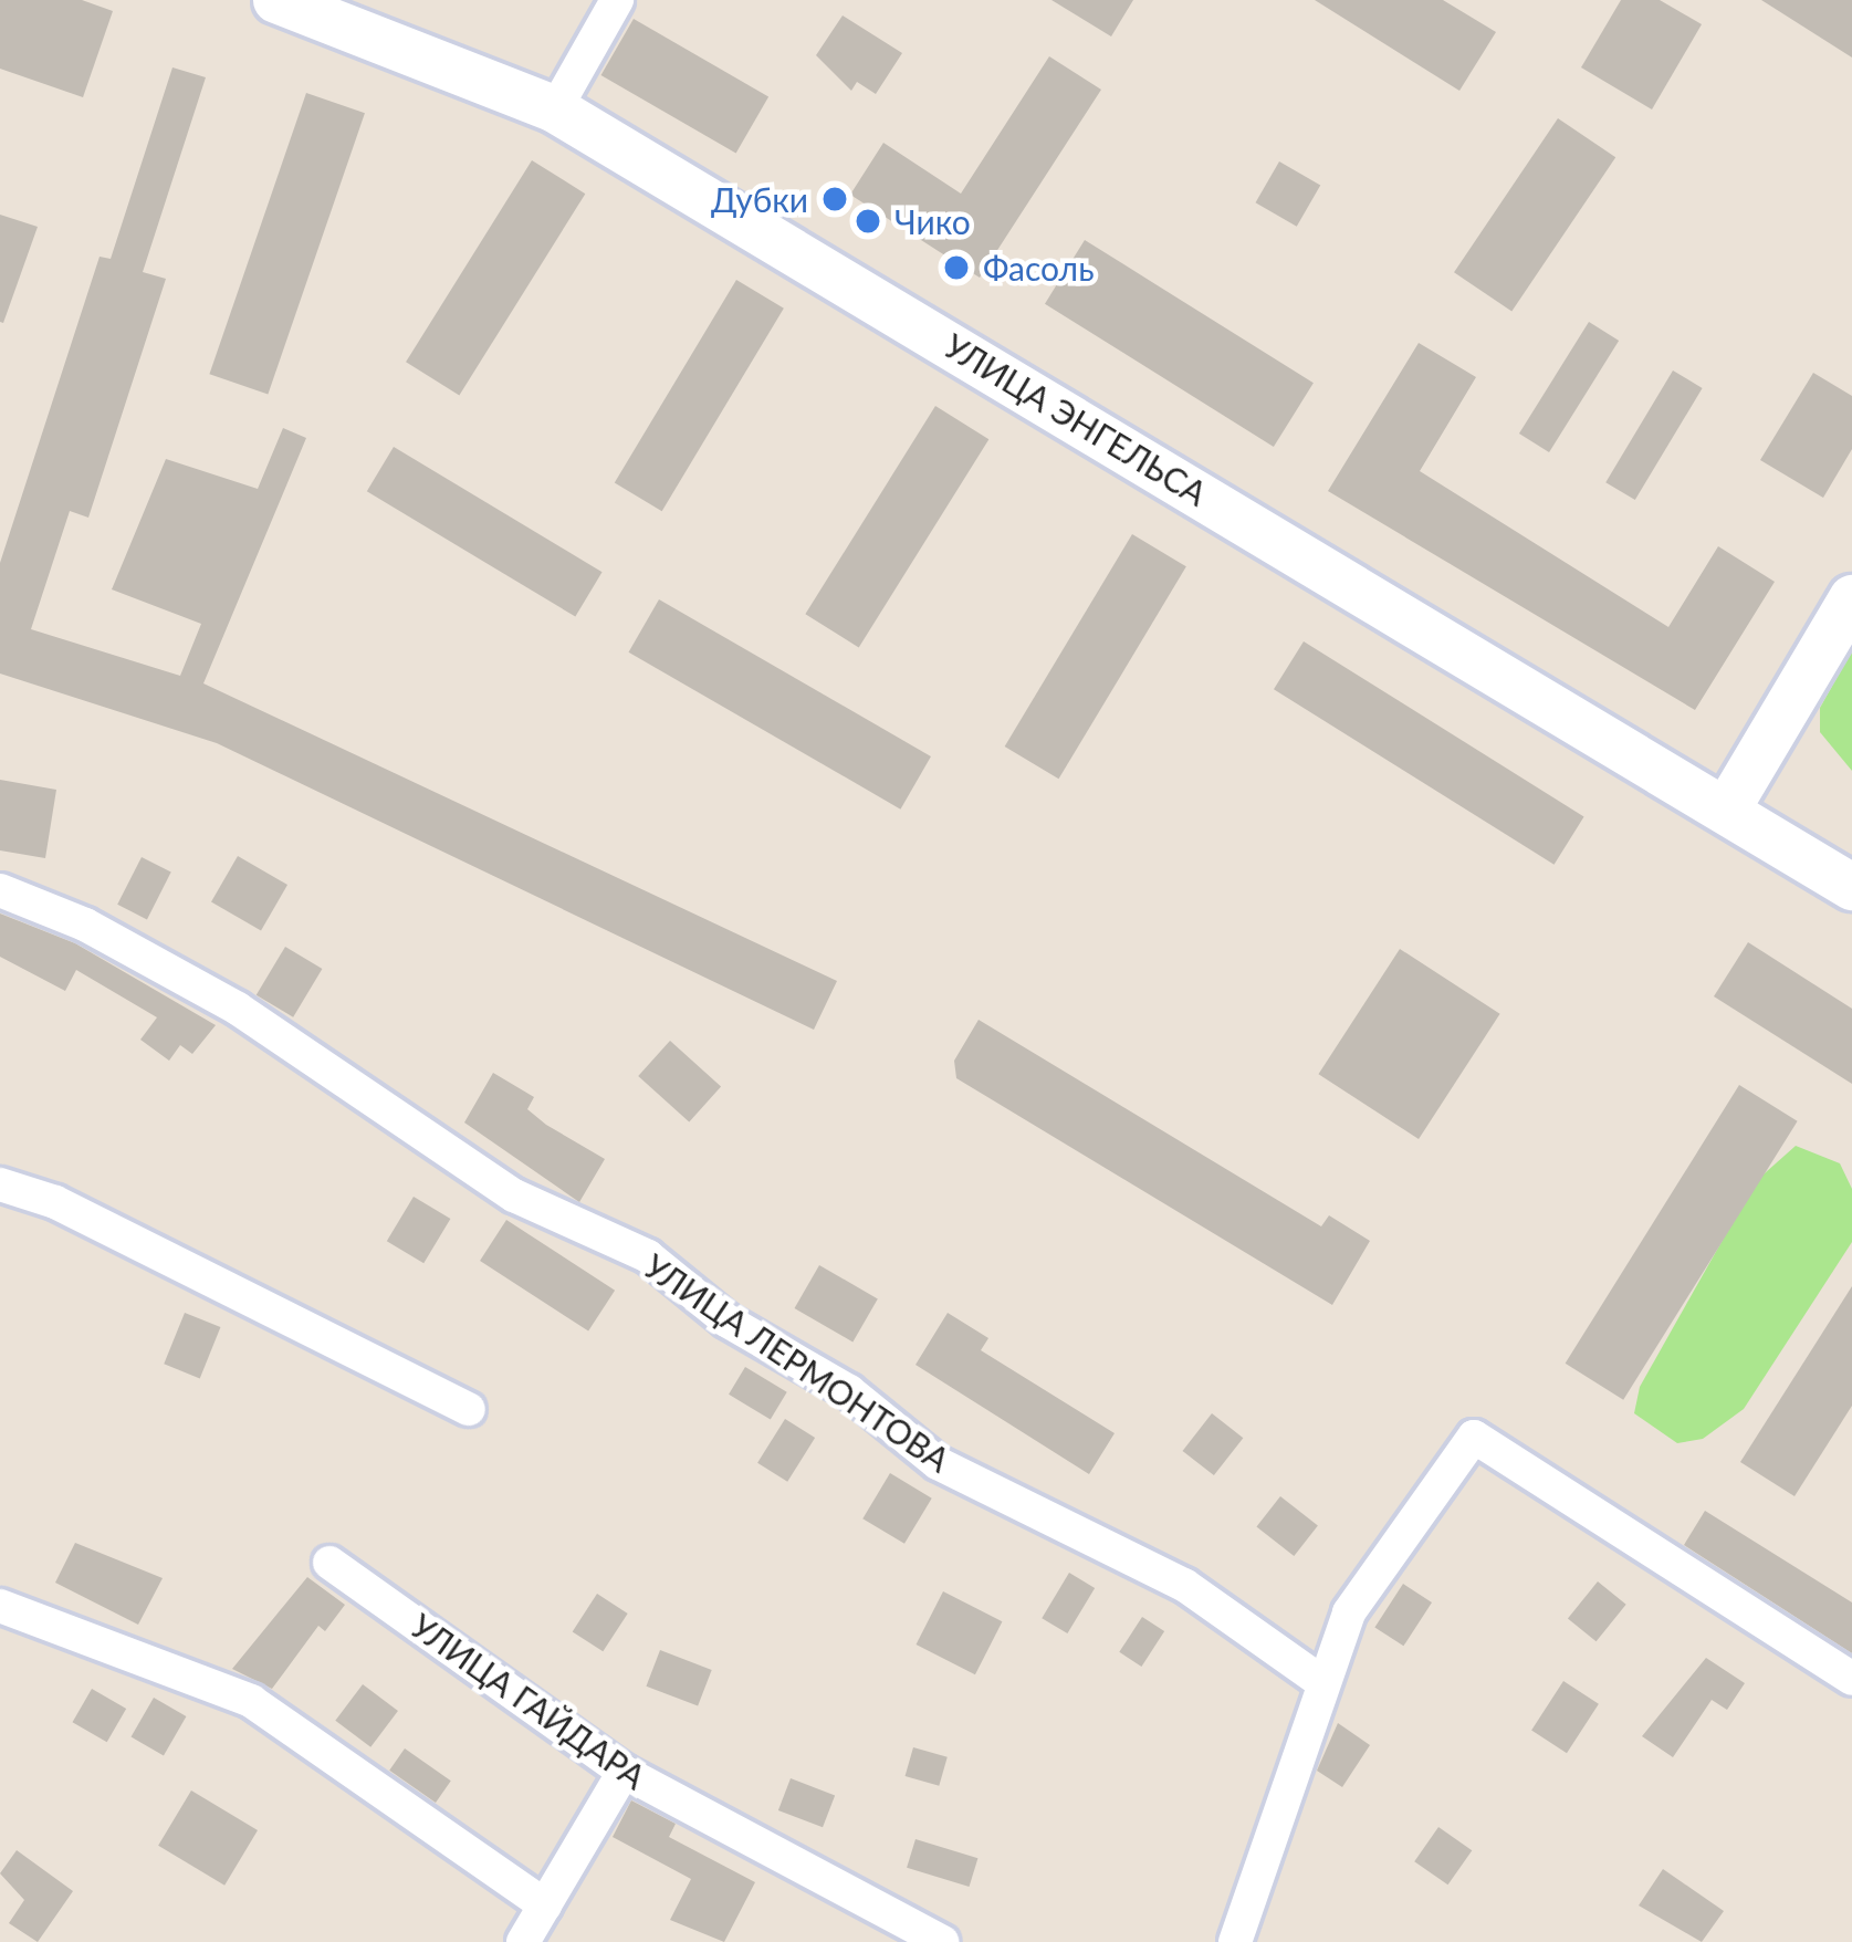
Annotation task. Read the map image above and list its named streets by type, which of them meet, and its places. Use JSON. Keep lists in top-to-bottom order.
{
  "streets": {
    "main road": ["УЛИЦА ЭНГЕЛЬСА"],
    "street": ["УЛИЦА ЛЕРМОНТОВА", "УЛИЦА ГАЙДАРА"]
  },
  "places": ["Дубки", "Чико", "Фасоль"]
}
